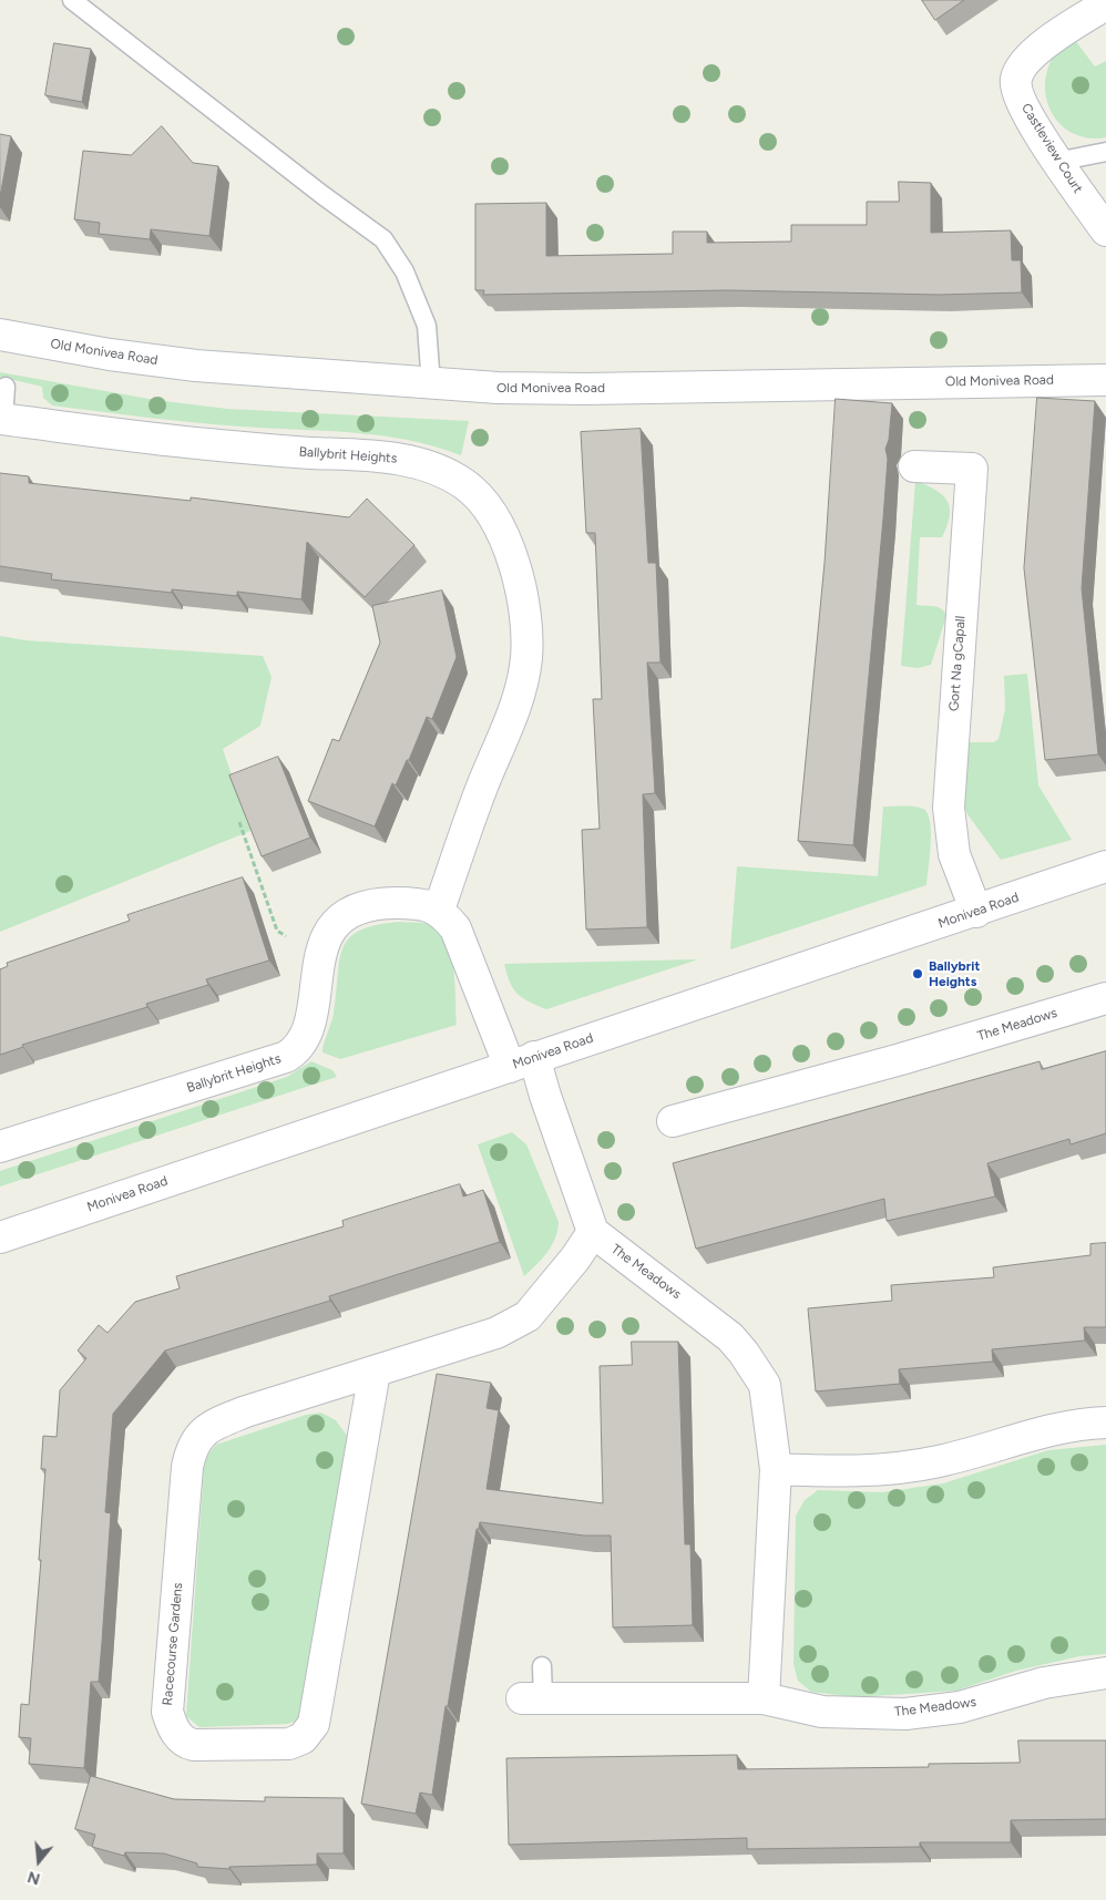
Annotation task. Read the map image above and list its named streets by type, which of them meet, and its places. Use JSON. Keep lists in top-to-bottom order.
{
  "streets": {
    "street": [
      "Castleview Court",
      "Old Monivea Road",
      "Ballybrit Heights",
      "Gort Na gCapall",
      "Monivea Road",
      "The Meadows",
      "Racecourse Gardens"
    ]
  },
  "crossings": [
    ["Gort Na gCapall", "Monivea Road"],
    ["The Meadows", "Racecourse Gardens"]
  ],
  "places": ["Ballybrit Heights"],
  "north": "bottom"
}
